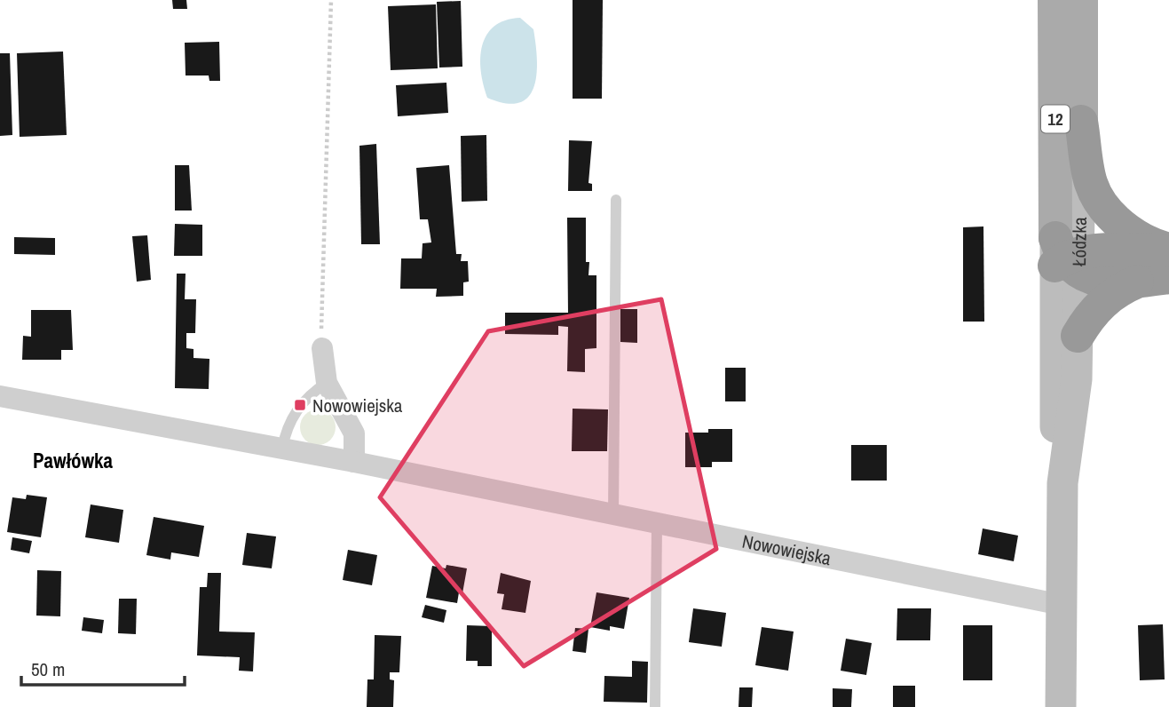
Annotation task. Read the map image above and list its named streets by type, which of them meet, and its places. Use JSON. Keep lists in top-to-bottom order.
{
  "streets": {
    "highway": ["12"],
    "main road": ["Łódzka"],
    "street": ["Nowowiejska"]
  },
  "crossings": [
    ["12", "Łódzka"],
    ["Łódzka", "Nowowiejska"]
  ],
  "districts": ["Pawłówka"],
  "places": {
    "transit": ["Nowowiejska"]
  },
  "scale_bar": "50 m"
}
